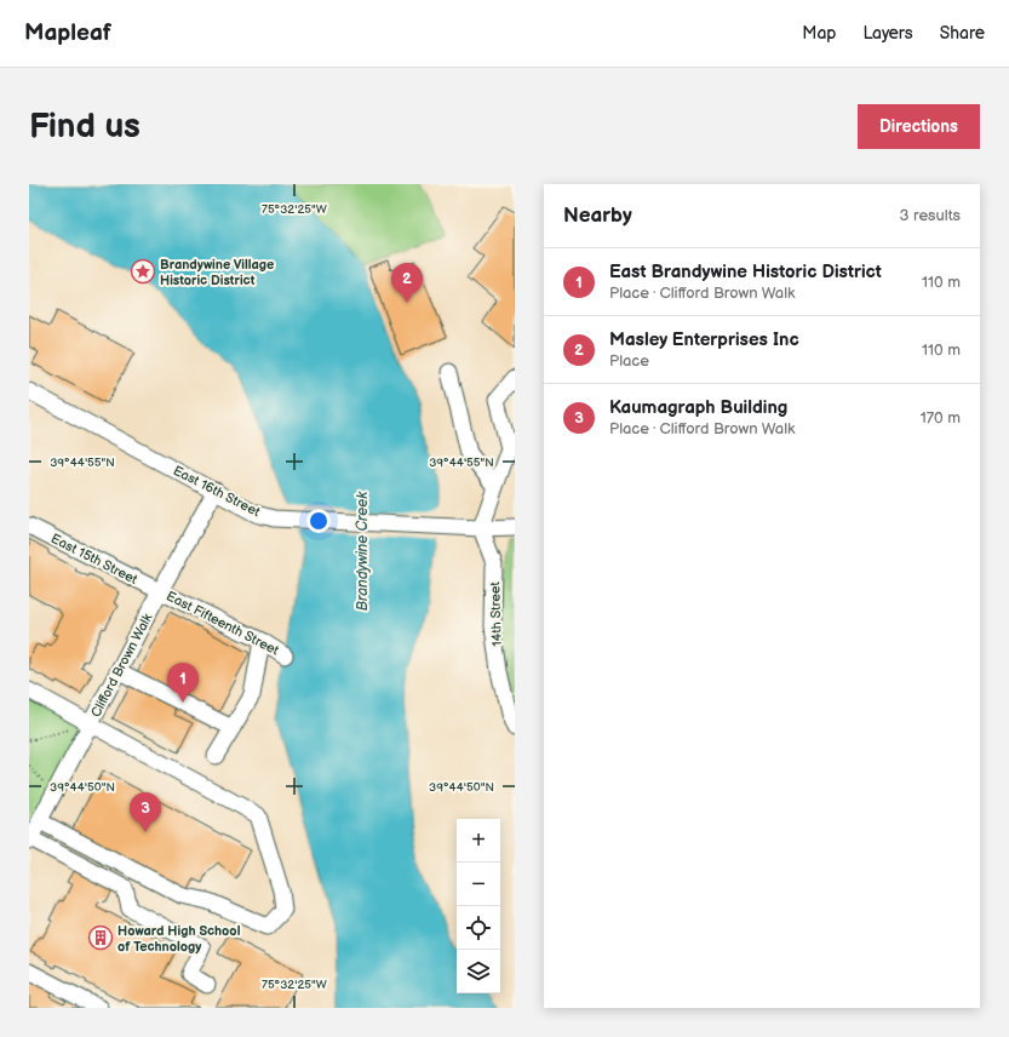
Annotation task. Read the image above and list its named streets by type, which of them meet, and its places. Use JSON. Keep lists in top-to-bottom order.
{
  "streets": {
    "street": [
      "East 16th Street",
      "East 15th Street",
      "14th Street",
      "East Fifteenth Street",
      "Clifford Brown Walk"
    ]
  },
  "crossings": [
    ["East 16th Street", "14th Street"],
    ["East 16th Street", "Clifford Brown Walk"],
    ["East 15th Street", "East Fifteenth Street"],
    ["East 15th Street", "Clifford Brown Walk"],
    ["East Fifteenth Street", "Clifford Brown Walk"]
  ],
  "water": ["Brandywine Creek"],
  "places": {
    "place": ["Brandywine Village Historic District"],
    "building": ["Howard High School of Technology"]
  },
  "page": {
    "header": "Mapleaf",
    "nav": ["Map", "Layers", "Share"],
    "buttons": "Directions",
    "title": "Find us",
    "heading": ["Nearby", "3 results"],
    "list": [
      {
        "mark": "1",
        "name": "East Brandywine Historic District",
        "note": "Place · Clifford Brown Walk",
        "value": "110 m"
      },
      {
        "mark": "2",
        "name": "Masley Enterprises Inc",
        "note": "Place",
        "value": "110 m"
      },
      {
        "mark": "3",
        "name": "Kaumagraph Building",
        "note": "Place · Clifford Brown Walk",
        "value": "170 m"
      }
    ],
    "pins": ["2", "1", "3"],
    "map_buttons": ["+", "−"]
  },
  "coordinates": ["75°32'25\"W", "39°44'55\"N", "39°44'50\"N"]
}
